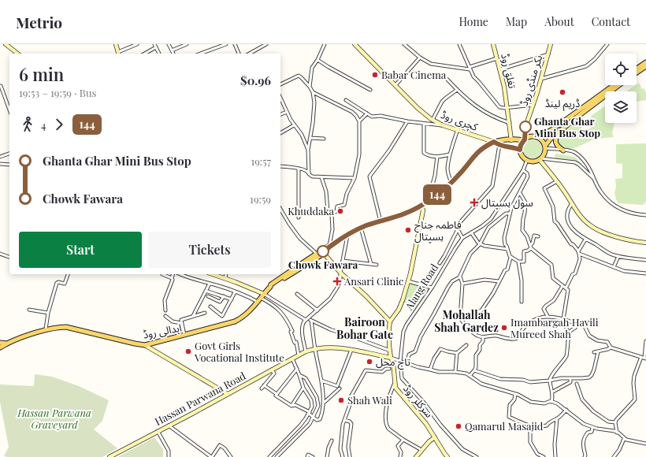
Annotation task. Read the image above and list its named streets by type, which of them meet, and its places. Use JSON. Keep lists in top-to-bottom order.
{
  "streets": {
    "main road": [
      "تغلق روڈ",
      "بکر منڈی روڈ",
      "کچری روڈ",
      "ابدالی روڈ",
      "Hassan Parwana Road",
      "سرکلر روڈ"
    ],
    "street": ["Alang Road"]
  },
  "crossings": [
    ["بکر منڈی روڈ", "Alang Road"],
    ["کچری روڈ", "ابدالی روڈ"],
    ["Hassan Parwana Road", "سرکلر روڈ"]
  ],
  "districts": ["Mohallah Shah Gardez", "Bairoon Bohar Gate"],
  "parks": ["Hassan Parwana Graveyard"],
  "places": {
    "other": [
      "Babar Cinema",
      "ڈریم لینڈ",
      "Ghanta Ghar Mini Bus Stop",
      "Khuddaka",
      "فاطمہ جناح ہسپتال",
      "Chowk Fawara",
      "Imambargah Havili Mureed Shah",
      "Govt Girls Vocational Institute",
      "تاج محل",
      "Shah Wali",
      "Qamarul Masajid"
    ],
    "health": ["سول ہسپتال", "Ansari Clinic"]
  },
  "lines": ["bus line 144"],
  "page": {
    "header": "Metrio",
    "nav": [
      "Home",
      "Map",
      "About",
      "Contact"
    ],
    "on_map": "144",
    "heading": ["6 min", "19:53 – 19:59 · Bus", "$0.96"],
    "legs": ["4", "144"],
    "list": [
      {
        "name": "Ghanta Ghar Mini Bus Stop",
        "value": "19:57"
      },
      {
        "name": "Chowk Fawara",
        "value": "19:59"
      }
    ],
    "buttons": ["Start", "Tickets"]
  }
}
